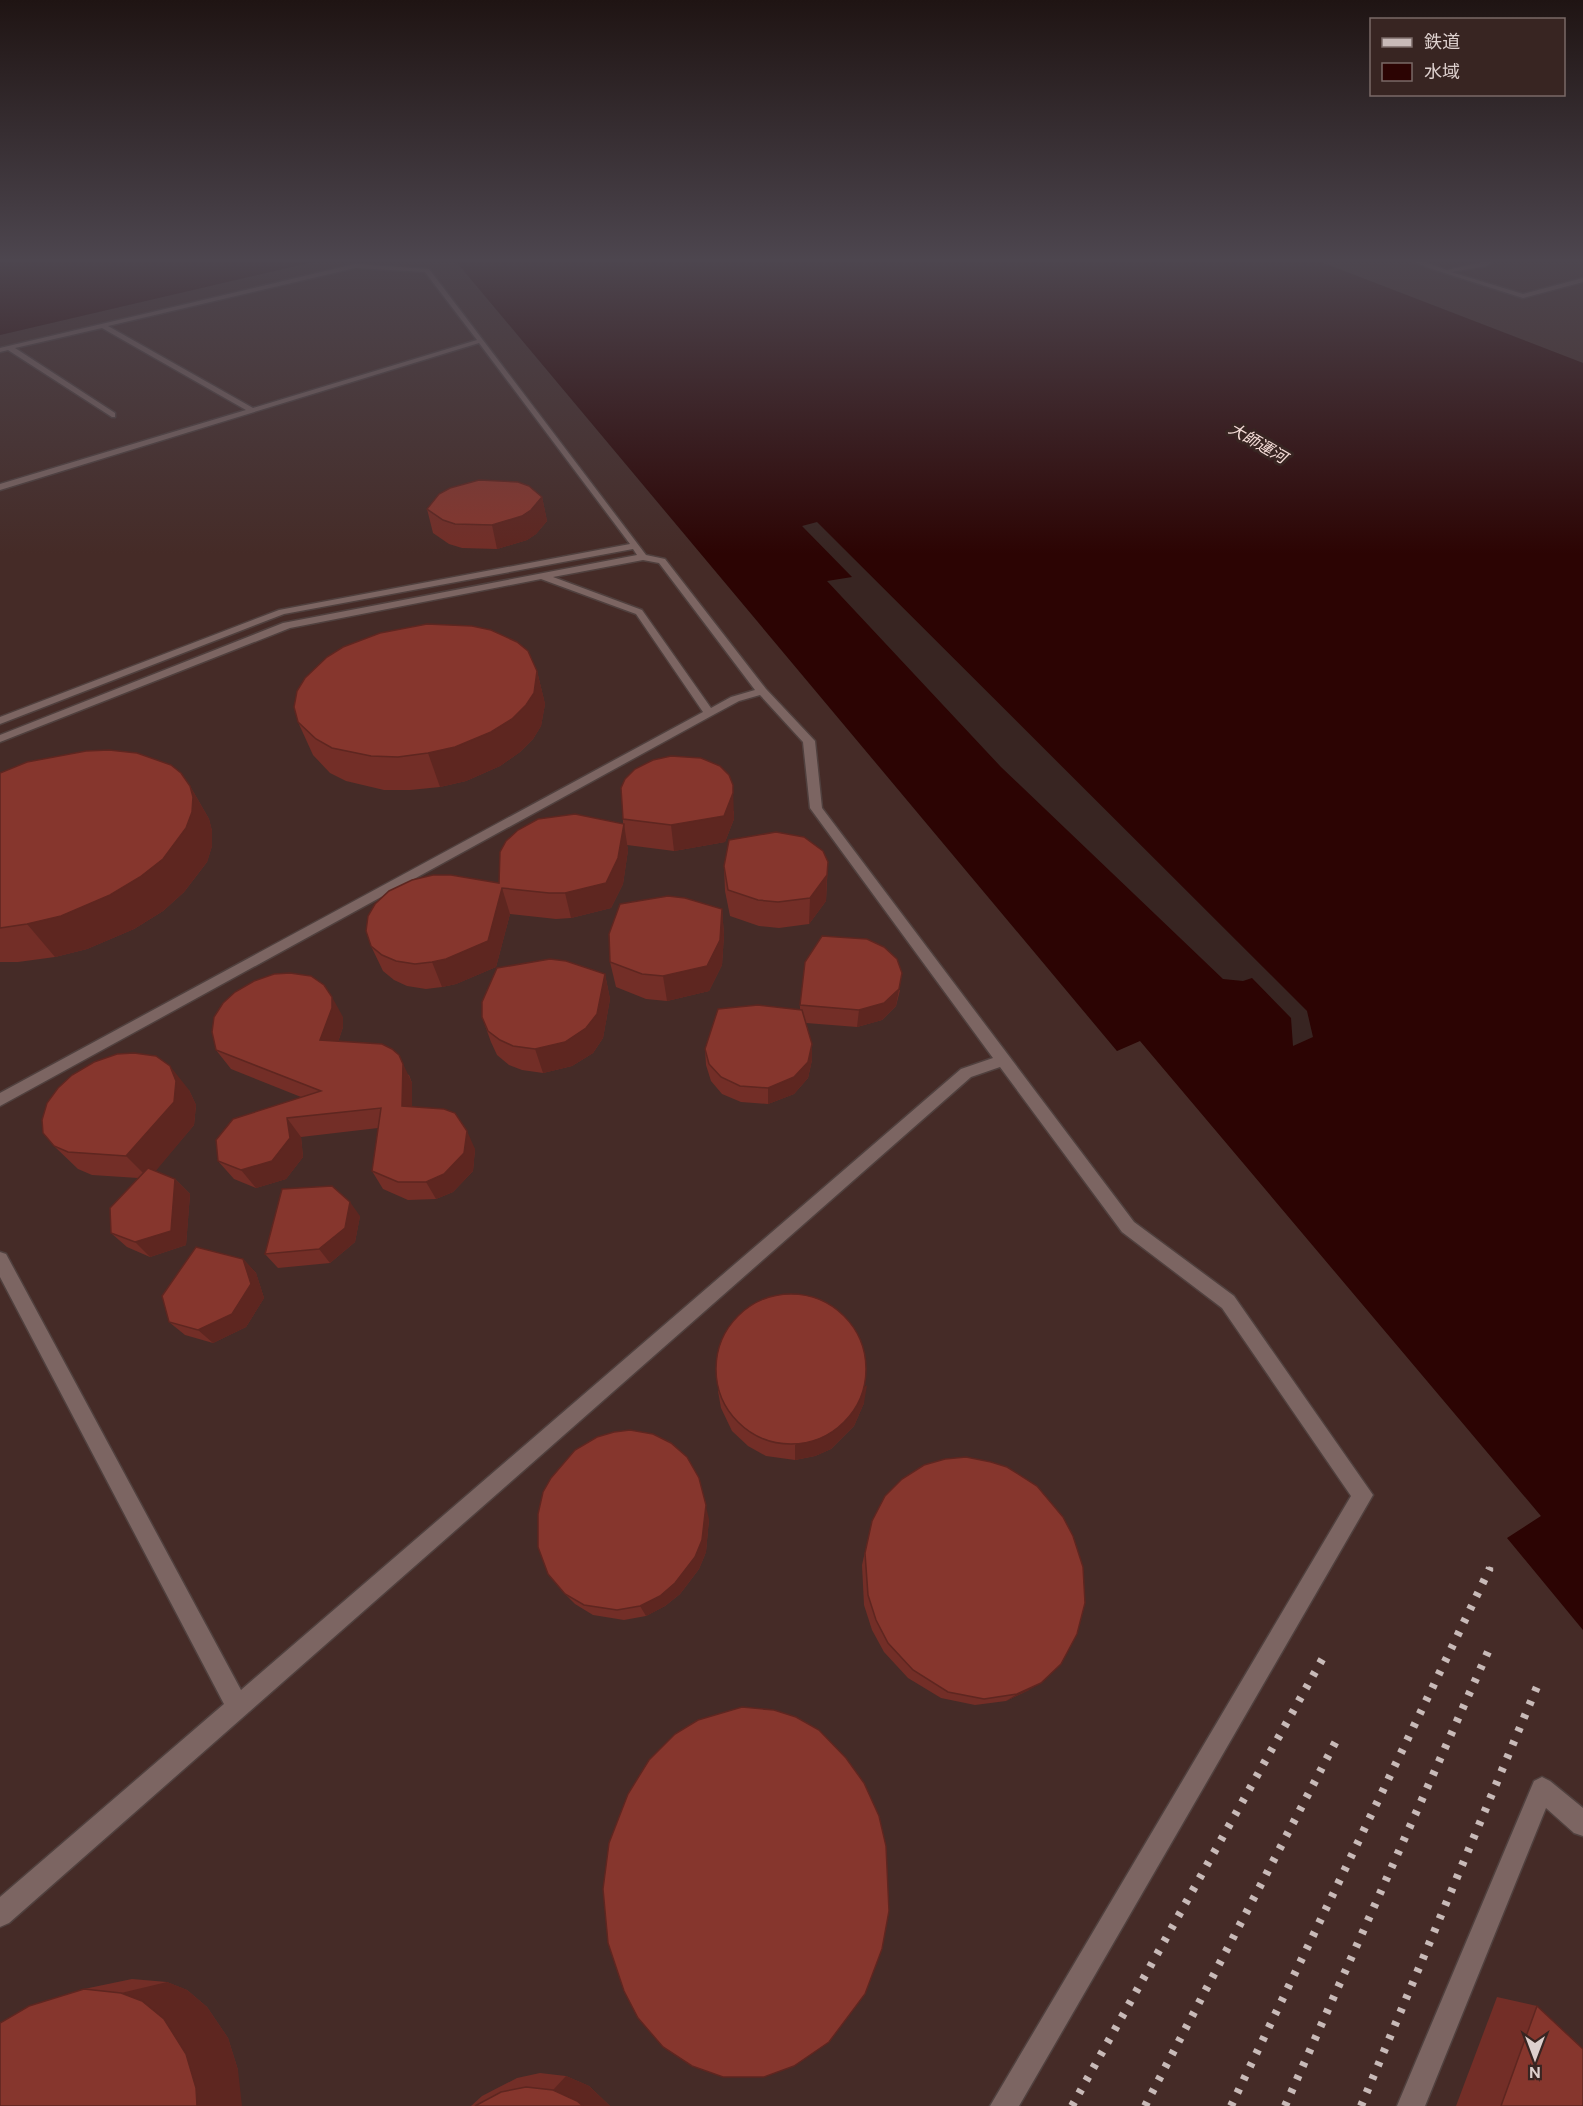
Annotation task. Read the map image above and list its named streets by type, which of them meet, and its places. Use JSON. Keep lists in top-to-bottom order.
{
  "water": ["大師運河"],
  "legend": ["鉄道", "水域"],
  "north": "bottom"
}
